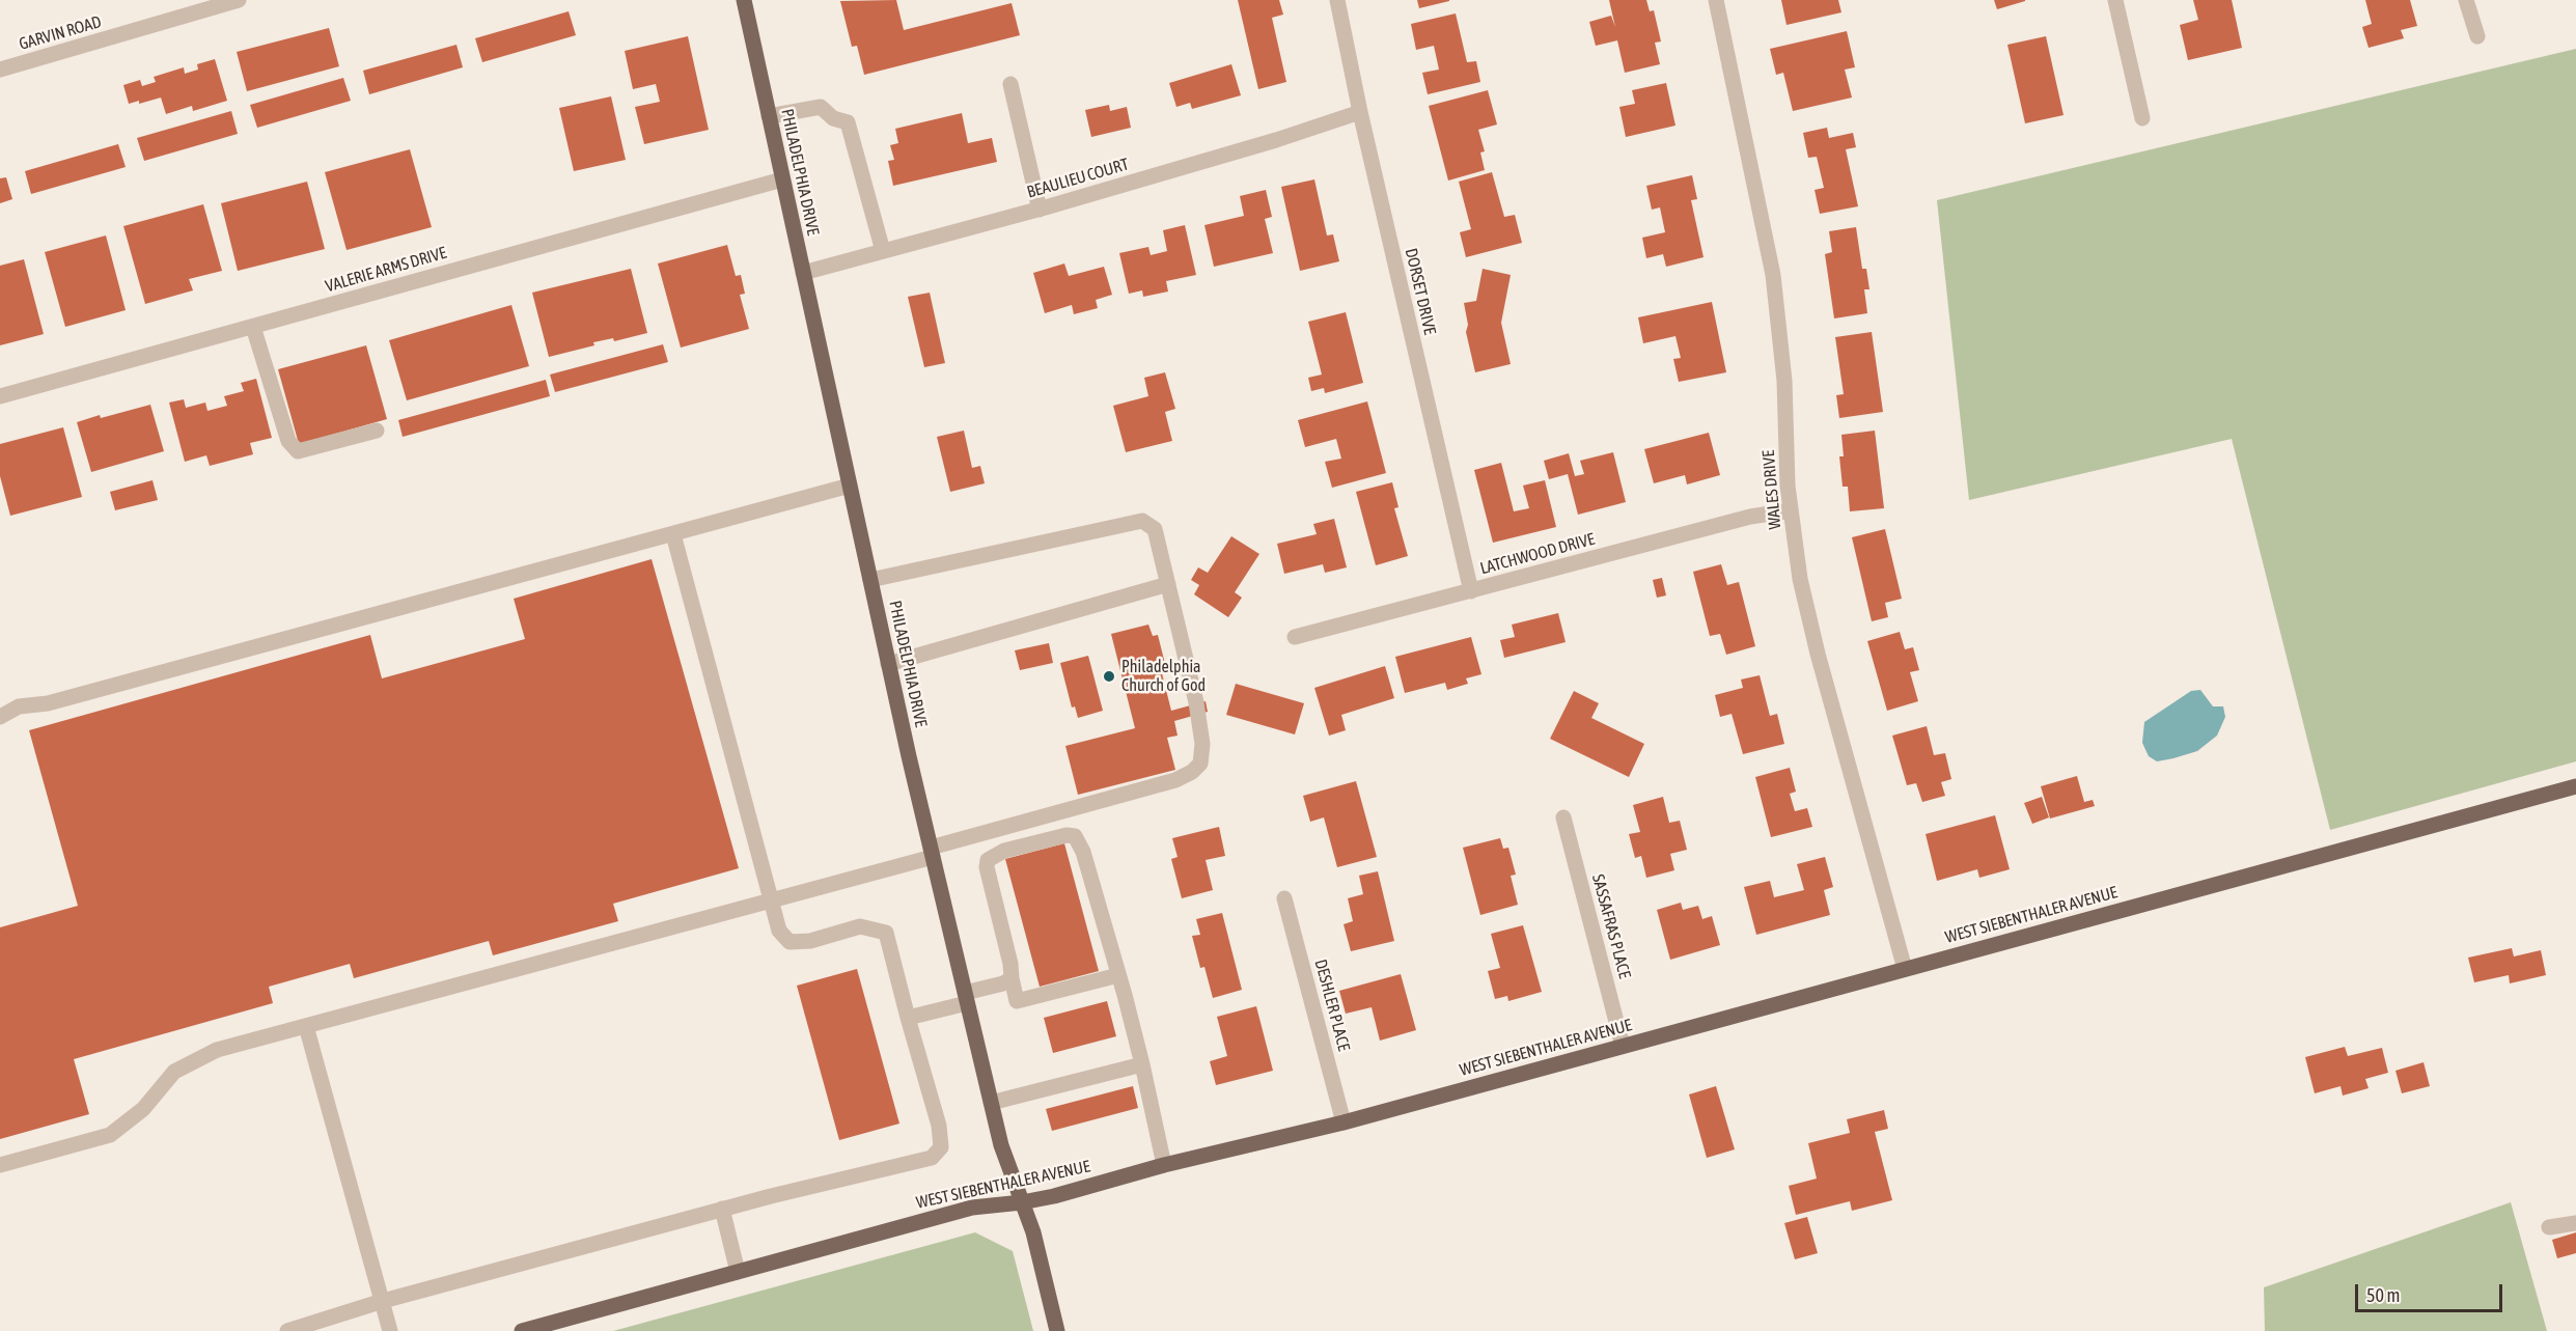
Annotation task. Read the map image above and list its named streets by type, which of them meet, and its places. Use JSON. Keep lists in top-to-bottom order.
{
  "streets": {
    "main road": ["PHILADELPHIA DRIVE", "WEST SIEBENTHALER AVENUE"],
    "street": [
      "GARVIN ROAD",
      "BEAULIEU COURT",
      "VALERIE ARMS DRIVE",
      "DORSET DRIVE",
      "WALES DRIVE",
      "LATCHWOOD DRIVE",
      "SASSAFRAS PLACE",
      "DESHLER PLACE"
    ]
  },
  "crossings": [
    ["PHILADELPHIA DRIVE", "BEAULIEU COURT"],
    ["PHILADELPHIA DRIVE", "VALERIE ARMS DRIVE"],
    ["PHILADELPHIA DRIVE", "WEST SIEBENTHALER AVENUE"],
    ["BEAULIEU COURT", "DORSET DRIVE"],
    ["DORSET DRIVE", "LATCHWOOD DRIVE"],
    ["WALES DRIVE", "LATCHWOOD DRIVE"],
    ["WALES DRIVE", "WEST SIEBENTHALER AVENUE"],
    ["WEST SIEBENTHALER AVENUE", "SASSAFRAS PLACE"],
    ["WEST SIEBENTHALER AVENUE", "DESHLER PLACE"]
  ],
  "places": ["Philadelphia Church of God"],
  "scale_bar": "50 m"
}
